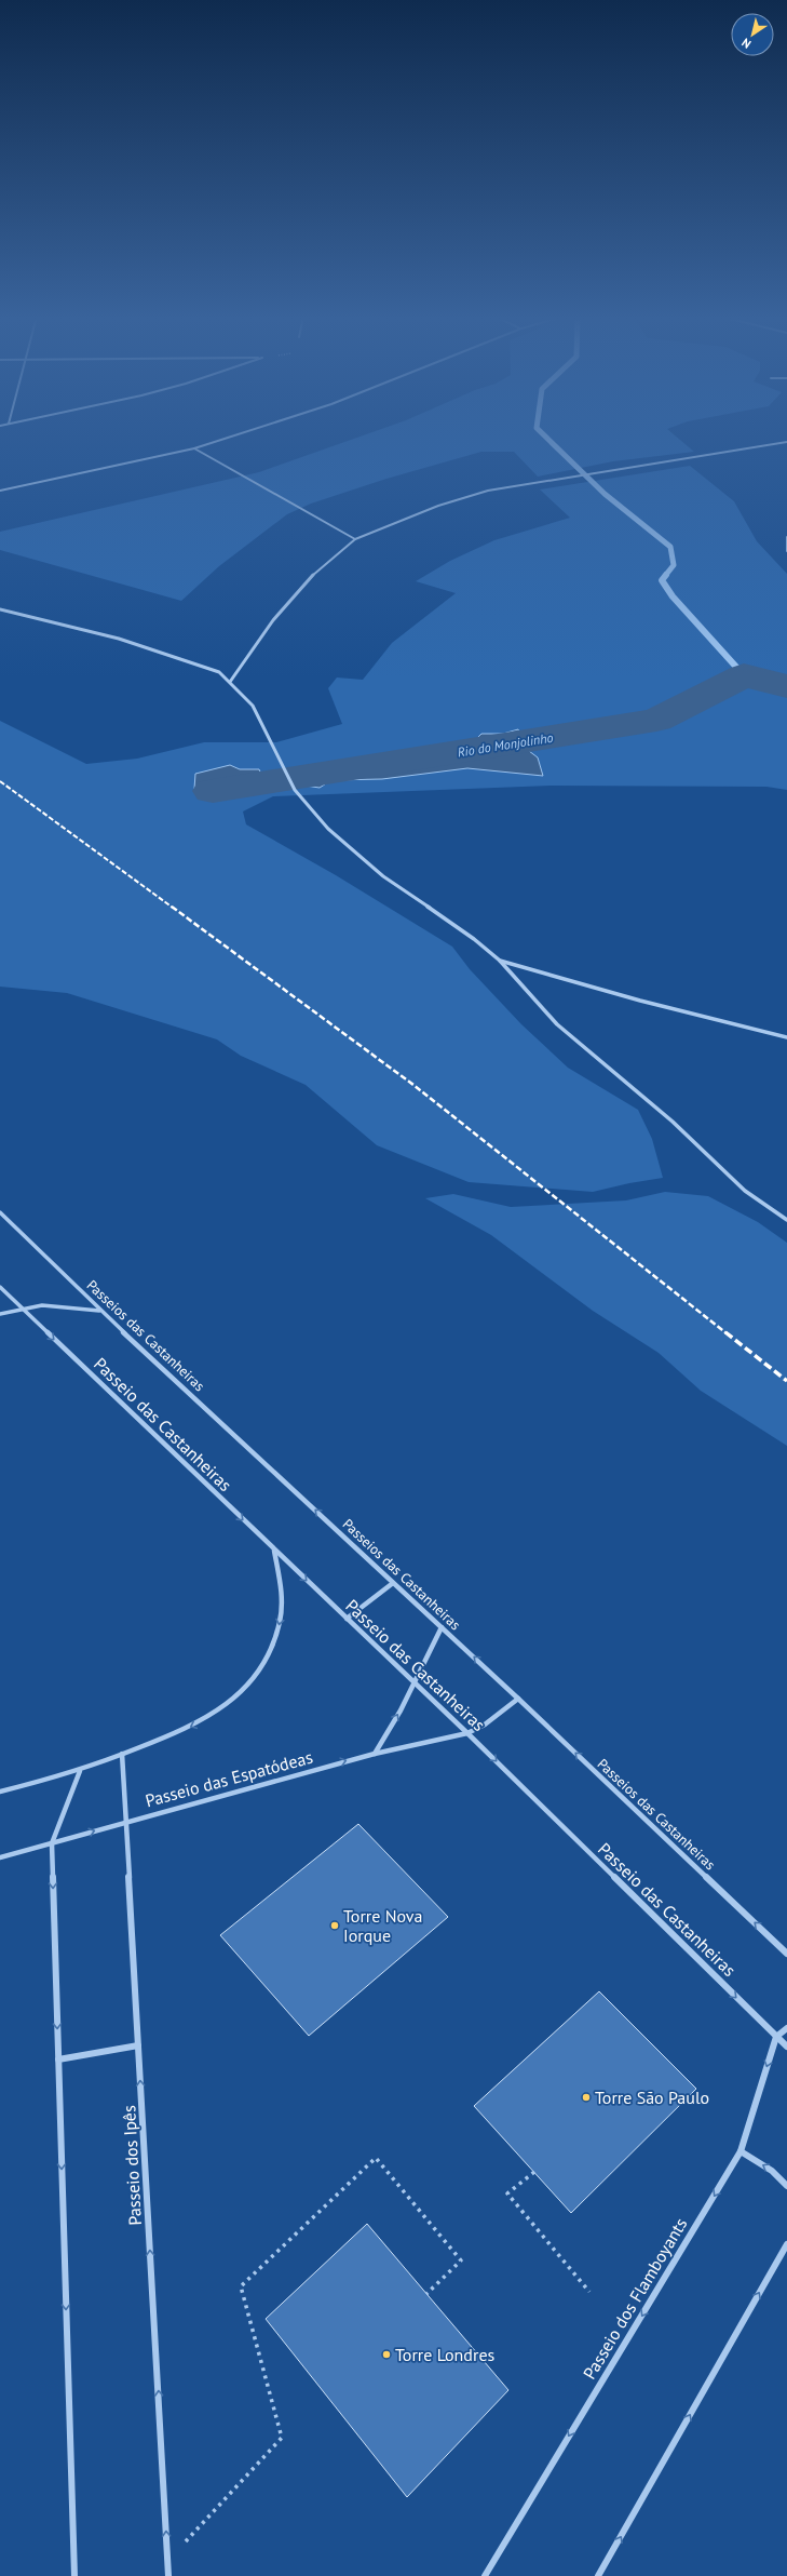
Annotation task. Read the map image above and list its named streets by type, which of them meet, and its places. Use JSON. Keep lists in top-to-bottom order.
{
  "streets": {
    "street": [
      "Passeios das Castanheiras",
      "Passeio das Castanheiras",
      "Passeio das Espatódeas",
      "Passeio dos Ipês",
      "Passeio dos Flamboyants"
    ]
  },
  "crossings": [
    ["Passeios das Castanheiras", "Passeio das Espatódeas"],
    ["Passeio das Castanheiras", "Passeio das Espatódeas"],
    ["Passeio das Castanheiras", "Passeio dos Flamboyants"],
    ["Passeio das Espatódeas", "Passeio dos Ipês"]
  ],
  "one_way": [
    "Passeios das Castanheiras",
    "Passeio das Castanheiras",
    "Passeio das Espatódeas",
    "Passeio dos Ipês",
    "Passeio dos Flamboyants"
  ],
  "water": ["Rio do Monjolinho"],
  "places": ["Torre Nova Iorque", "Torre São Paulo", "Torre Londres"],
  "north": "bottom left"
}
